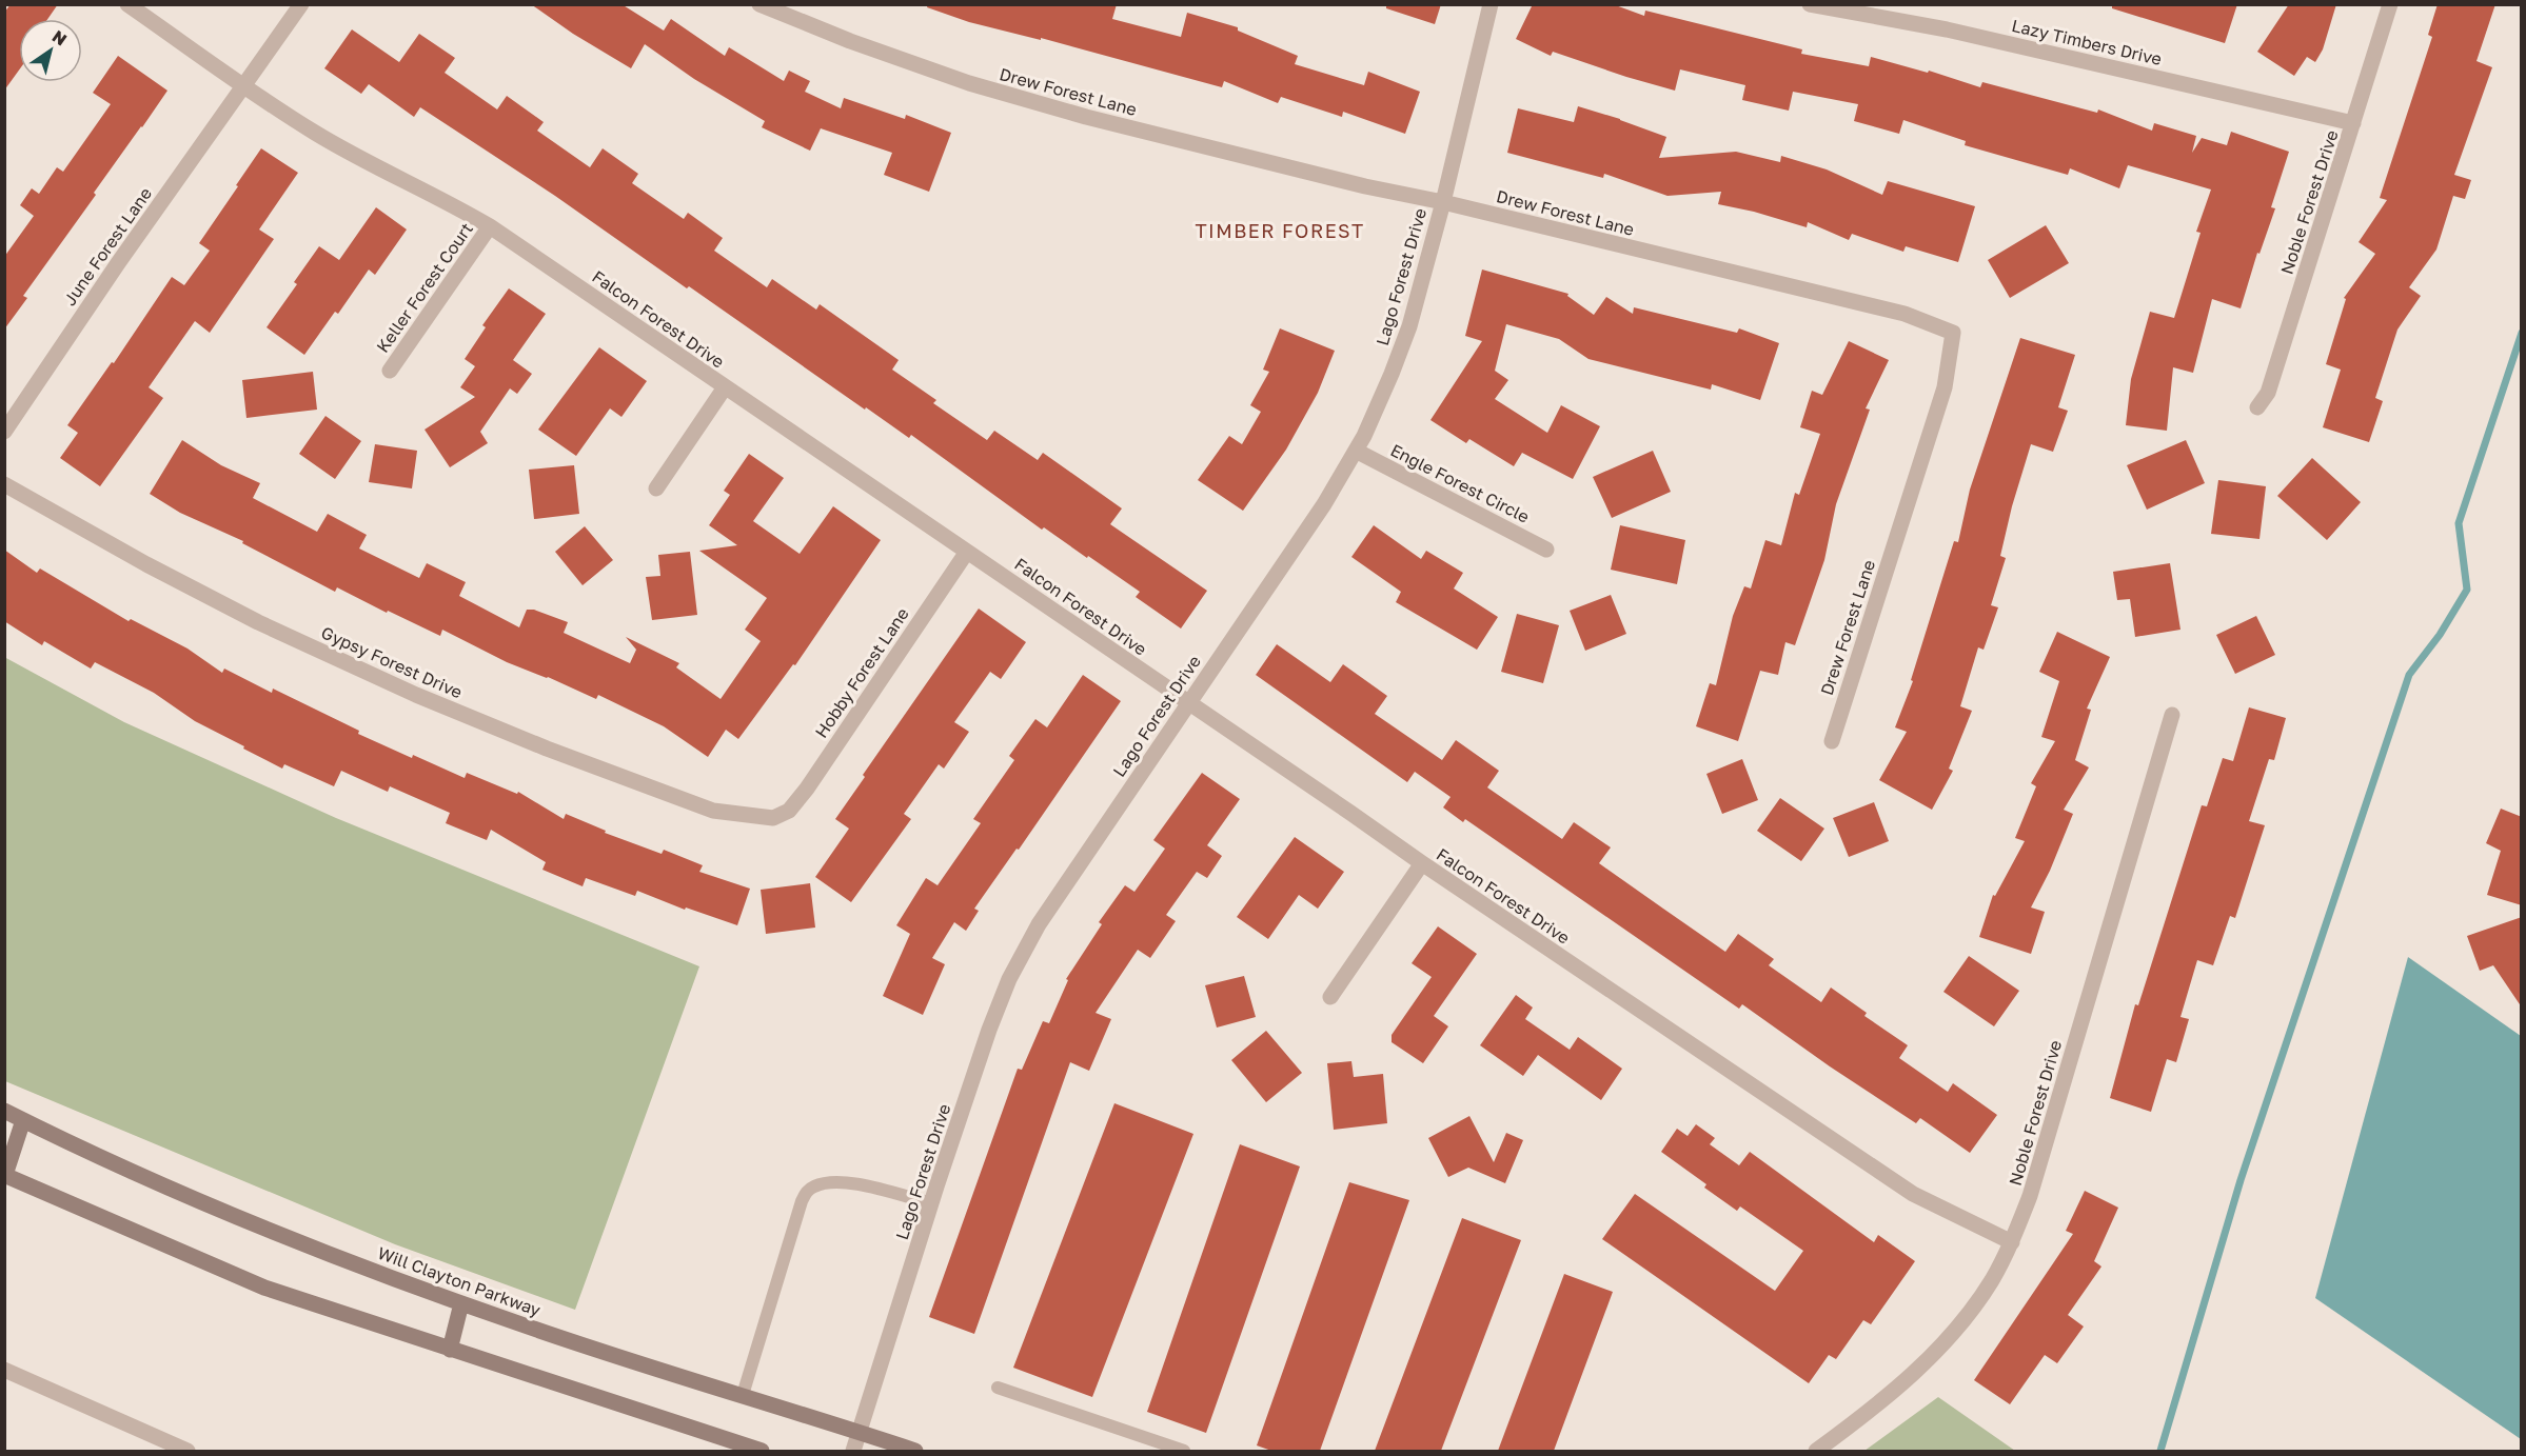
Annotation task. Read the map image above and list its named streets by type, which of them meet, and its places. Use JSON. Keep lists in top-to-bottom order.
{
  "streets": {
    "main road": ["Will Clayton Parkway"],
    "street": [
      "Lazy Timbers Drive",
      "Drew Forest Lane",
      "Noble Forest Drive",
      "June Forest Lane",
      "Lago Forest Drive",
      "Keller Forest Court",
      "Falcon Forest Drive",
      "Engle Forest Circle",
      "Gypsy Forest Drive",
      "Hobby Forest Lane"
    ]
  },
  "crossings": [
    ["Lazy Timbers Drive", "Noble Forest Drive"],
    ["Drew Forest Lane", "Lago Forest Drive"],
    ["Noble Forest Drive", "Falcon Forest Drive"],
    ["June Forest Lane", "Falcon Forest Drive"],
    ["Lago Forest Drive", "Falcon Forest Drive"],
    ["Lago Forest Drive", "Engle Forest Circle"],
    ["Lago Forest Drive", "Will Clayton Parkway"],
    ["Keller Forest Court", "Falcon Forest Drive"],
    ["Falcon Forest Drive", "Hobby Forest Lane"],
    ["Gypsy Forest Drive", "Hobby Forest Lane"]
  ],
  "districts": ["TIMBER FOREST"],
  "north": "top right"
}
